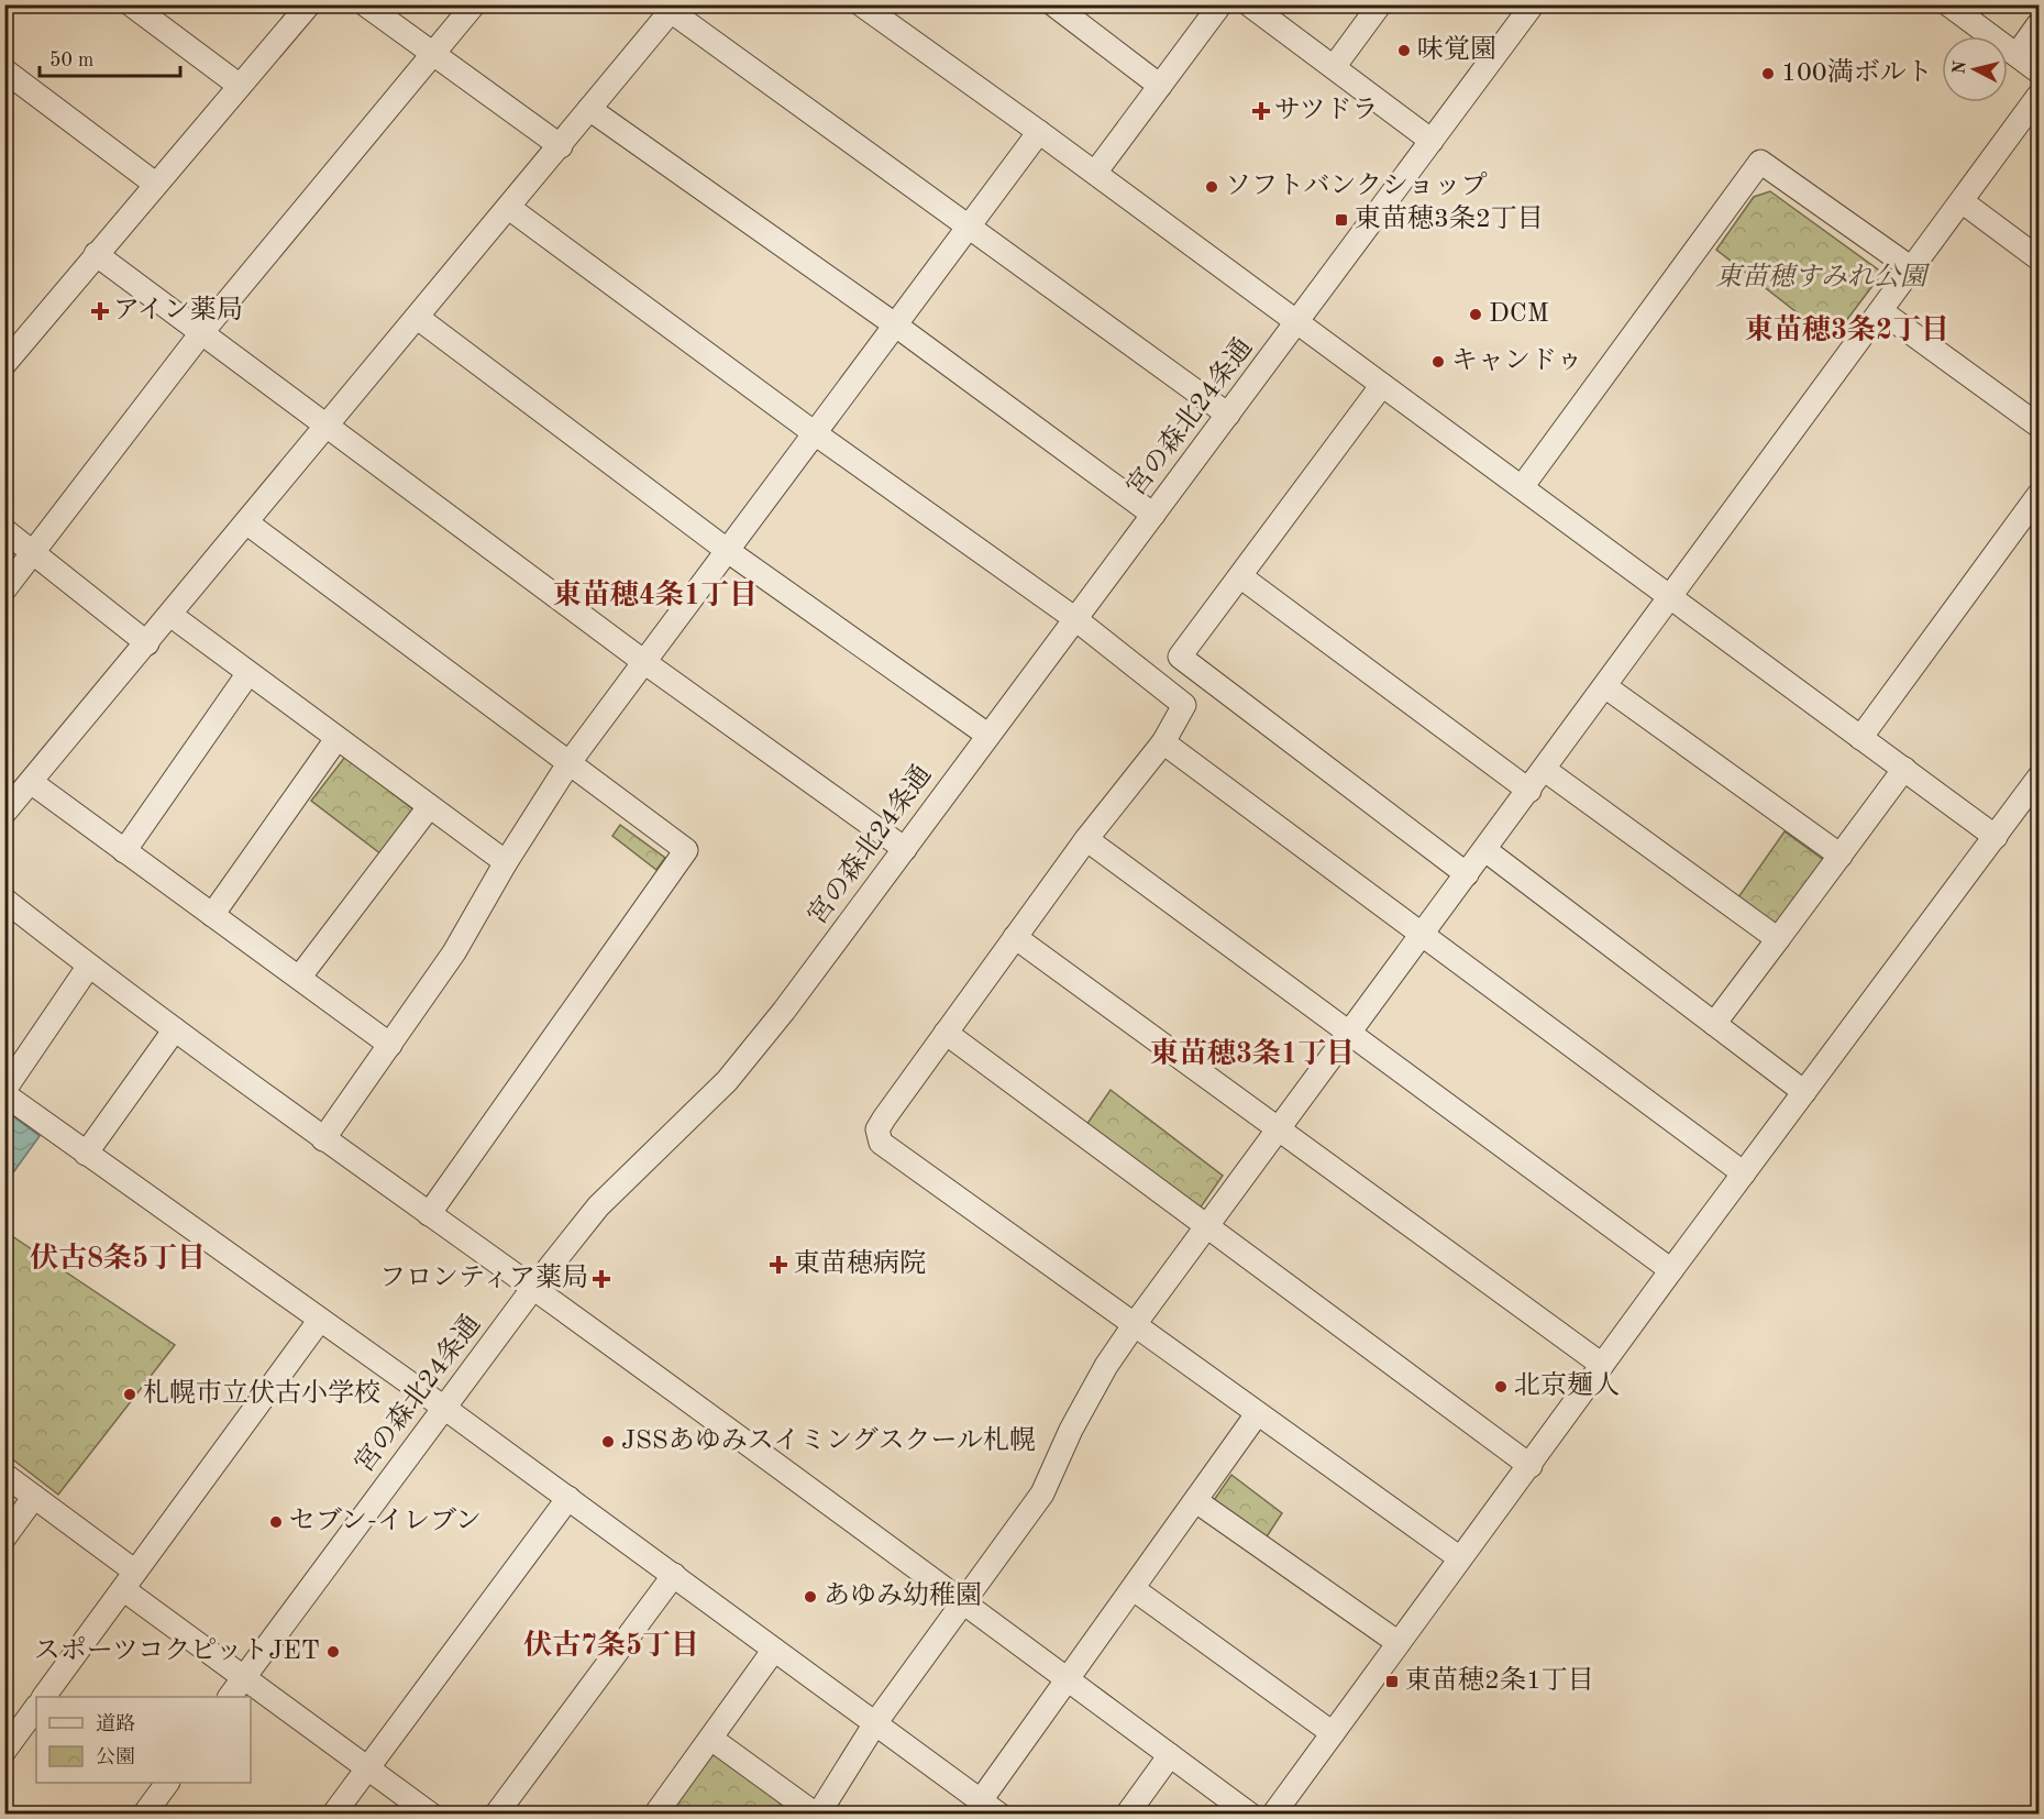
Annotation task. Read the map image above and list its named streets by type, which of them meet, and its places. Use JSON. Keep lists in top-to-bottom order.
{
  "streets": {
    "street": ["宮の森北24条通"]
  },
  "districts": [
    "東苗穂3条2丁目",
    "東苗穂4条1丁目",
    "東苗穂3条1丁目",
    "伏古8条5丁目",
    "伏古7条5丁目"
  ],
  "parks": ["東苗穂すみれ公園"],
  "places": {
    "other": [
      "味覚園",
      "100満ボルト",
      "ソフトバンクショップ",
      "DCM",
      "キャンドゥ",
      "北京麺人",
      "札幌市立伏古小学校",
      "JSSあゆみスイミングスクール札幌",
      "セブン-イレブン",
      "あゆみ幼稚園",
      "スポーツコクピットJET"
    ],
    "health": [
      "サツドラ",
      "アイン薬局",
      "東苗穂病院",
      "フロンティア薬局"
    ],
    "transit": ["東苗穂3条2丁目", "東苗穂2条1丁目"]
  },
  "legend": ["道路", "公園"],
  "scale_bar": "50 m",
  "north": "left"
}
